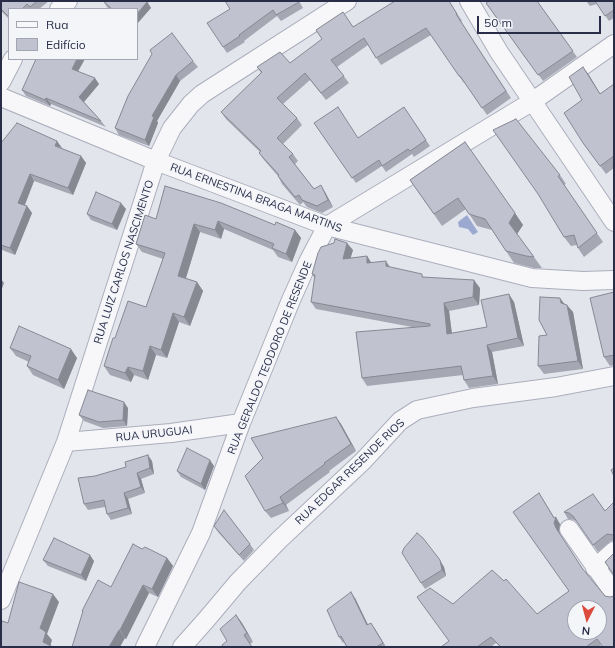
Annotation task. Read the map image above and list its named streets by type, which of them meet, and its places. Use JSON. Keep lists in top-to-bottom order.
{
  "streets": {
    "street": [
      "RUA ERNESTINA BRAGA MARTINS",
      "RUA LUIZ CARLOS NASCIMENTO",
      "RUA GERALDO TEODORO DE RESENDE",
      "RUA URUGUAI",
      "RUA EDGAR RESENDE RIOS"
    ]
  },
  "crossings": [
    ["RUA ERNESTINA BRAGA MARTINS", "RUA LUIZ CARLOS NASCIMENTO"],
    ["RUA ERNESTINA BRAGA MARTINS", "RUA GERALDO TEODORO DE RESENDE"],
    ["RUA LUIZ CARLOS NASCIMENTO", "RUA URUGUAI"],
    ["RUA GERALDO TEODORO DE RESENDE", "RUA URUGUAI"]
  ],
  "legend": ["Rua", "Edifício"],
  "scale_bar": "50 m",
  "north": "bottom"
}
